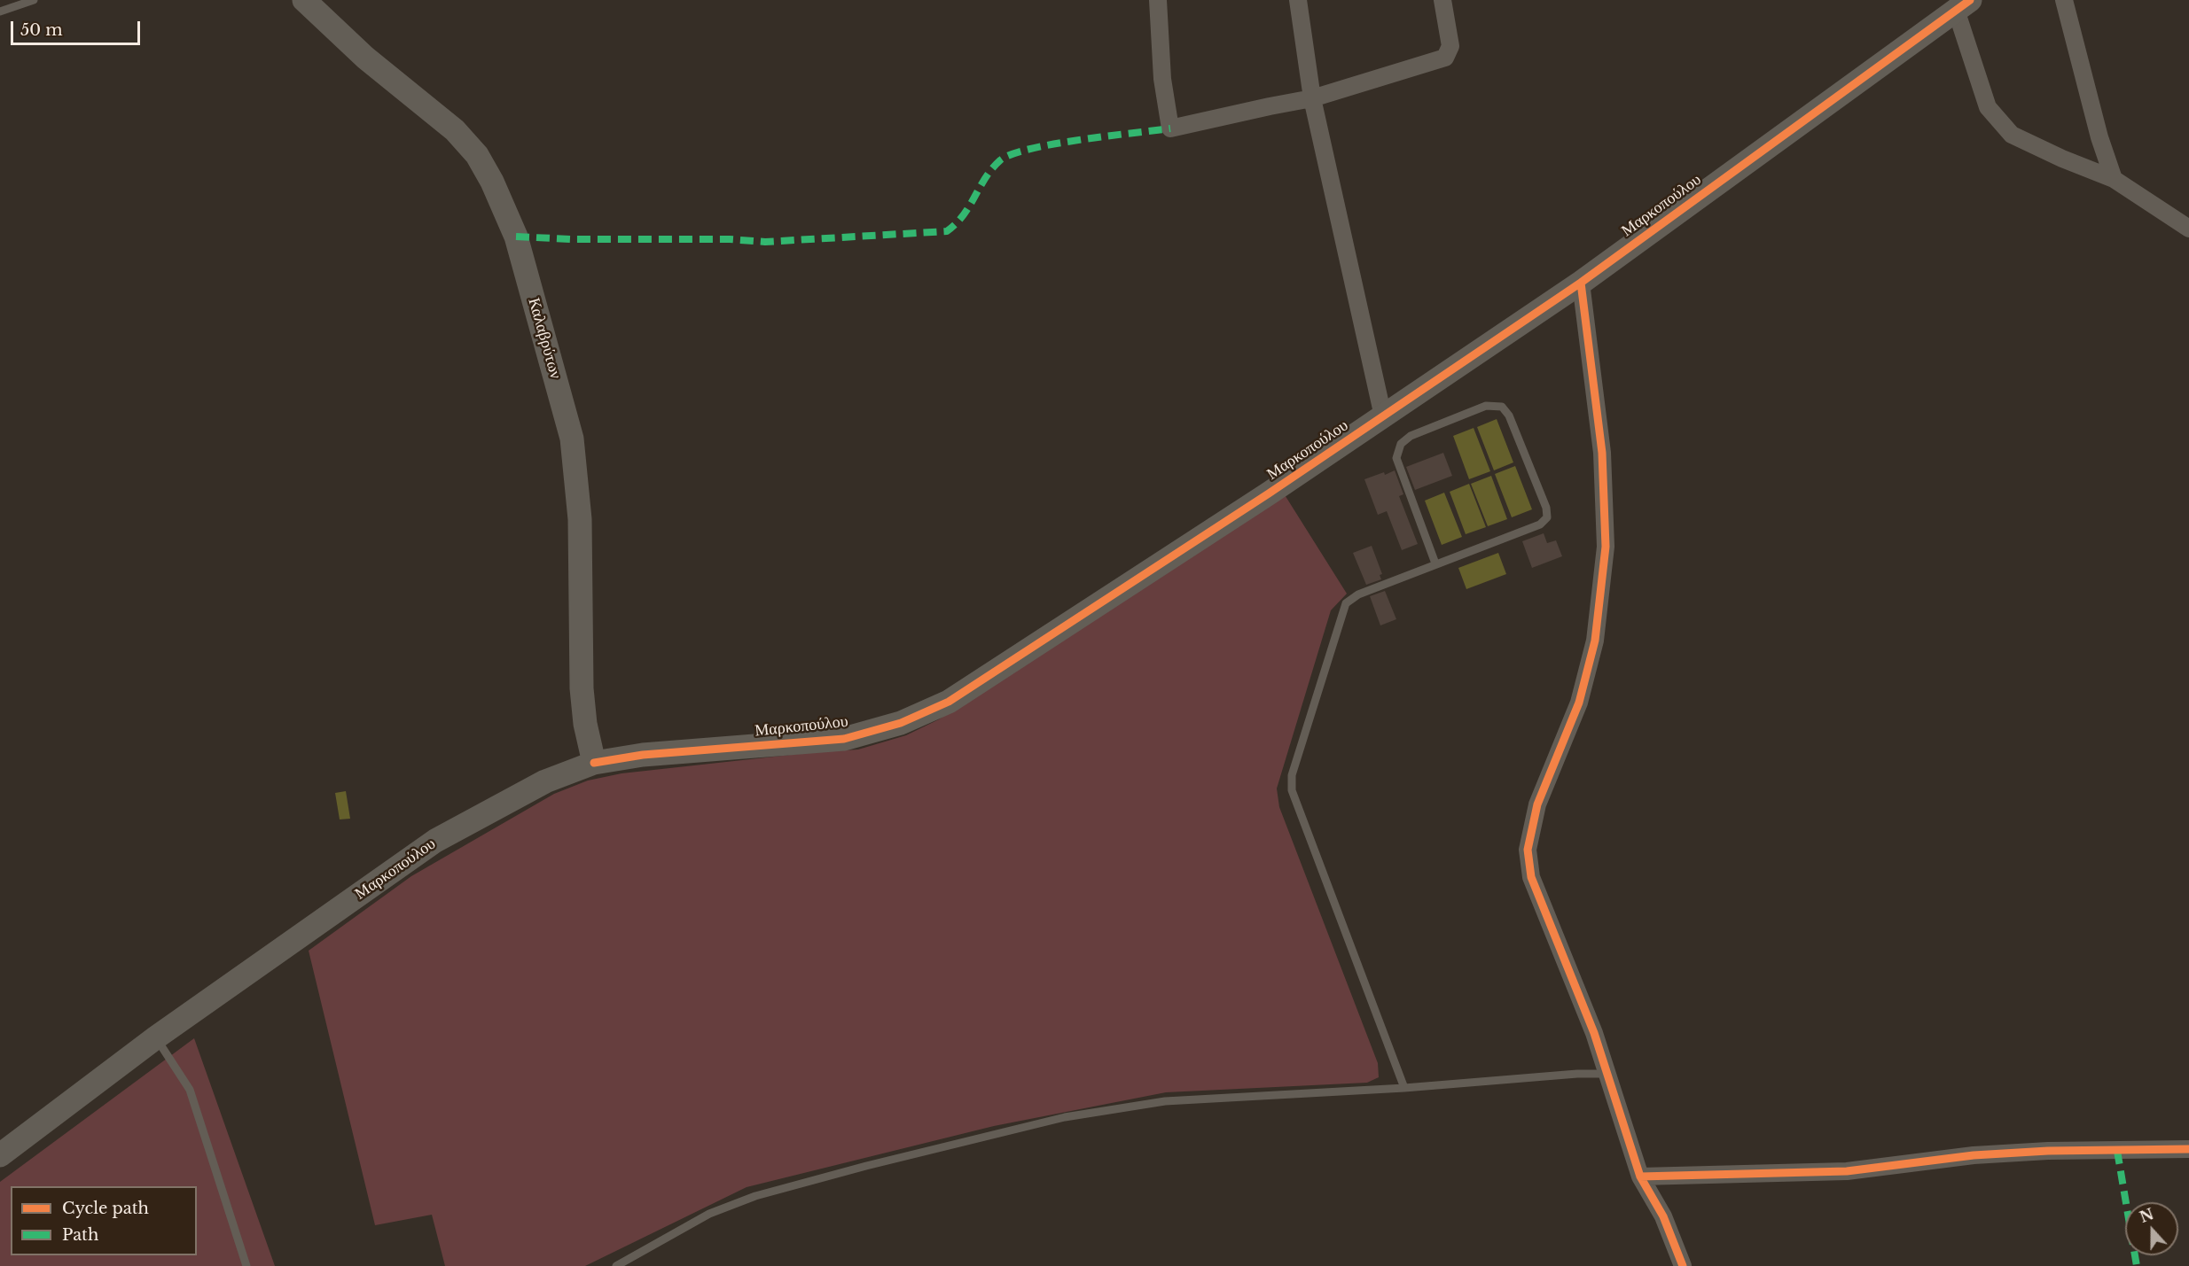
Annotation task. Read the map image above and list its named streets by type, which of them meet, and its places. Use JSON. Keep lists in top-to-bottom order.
{
  "streets": {
    "street": ["Μαρκοπούλου", "Καλαβρύτων"]
  },
  "crossings": [
    ["Μαρκοπούλου", "Καλαβρύτων"]
  ],
  "legend": ["Cycle path", "Path"],
  "scale_bar": "50 m",
  "north": "top"
}
